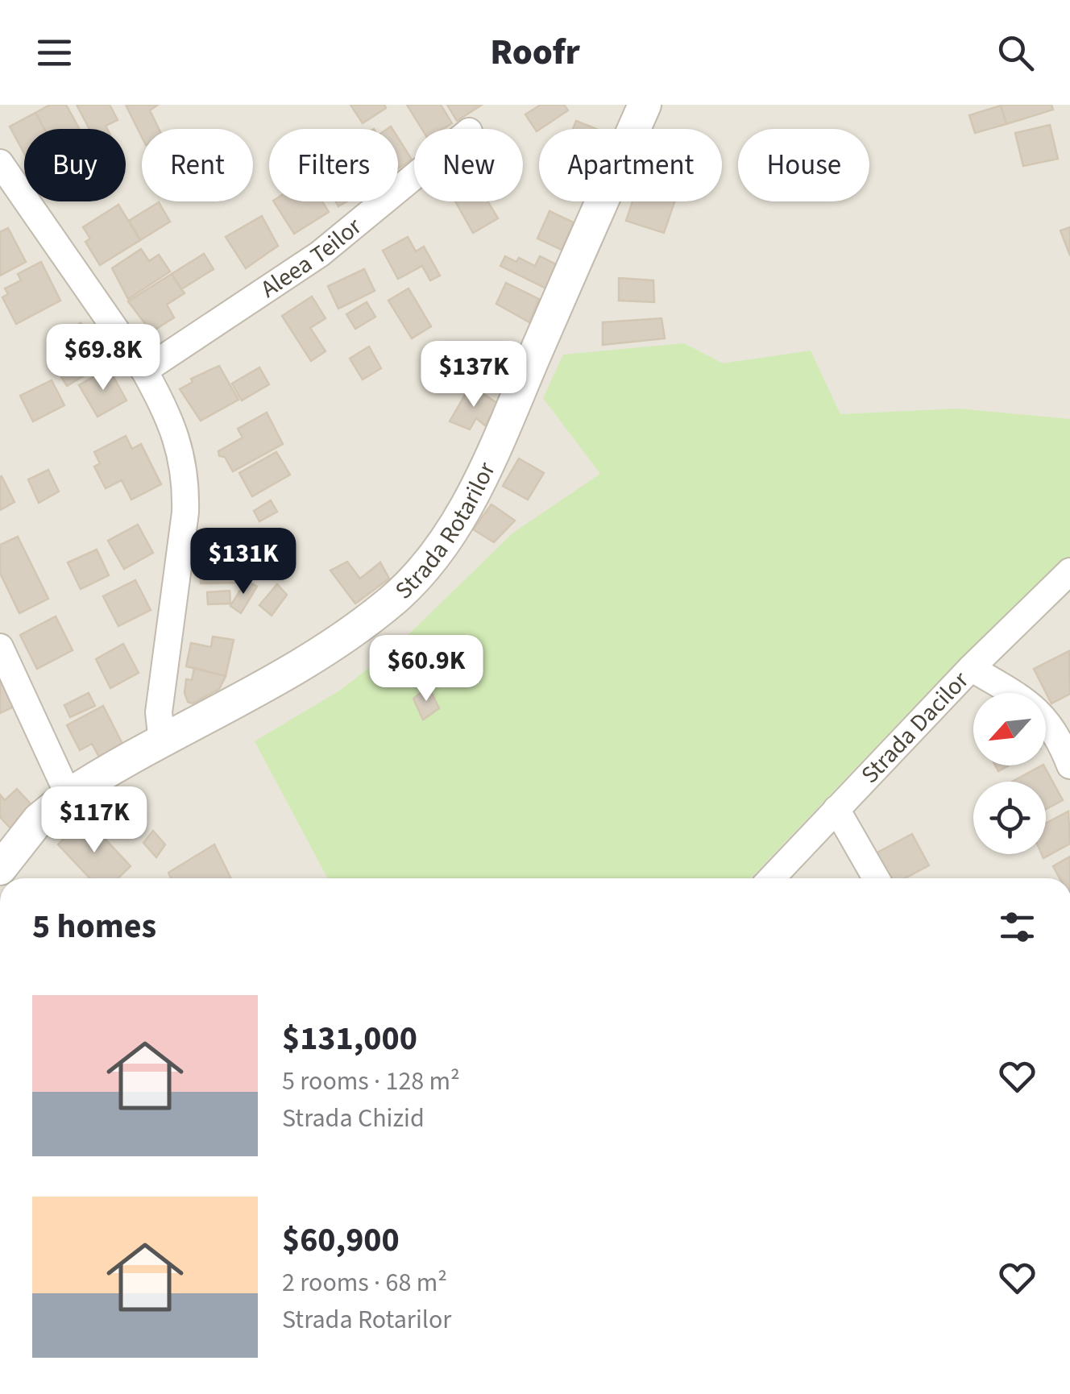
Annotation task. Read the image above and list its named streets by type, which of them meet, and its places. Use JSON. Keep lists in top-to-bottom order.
{
  "streets": {
    "street": ["Aleea Teilor", "Strada Rotarilor", "Strada Dacilor"]
  },
  "north": "bottom left",
  "page": {
    "header": "Roofr",
    "chip": [
      "Buy",
      "Rent",
      "Filters",
      "New",
      "Apartment",
      "House"
    ],
    "price": [
      "$69.8K",
      "$137K",
      "$131K",
      "$60.9K",
      "$117K"
    ],
    "heading": "5 homes",
    "list": [
      {
        "name": "$131,000",
        "note": "5 rooms · 128 m² · Strada Chizid"
      },
      {
        "name": "$60,900",
        "note": "2 rooms · 68 m² · Strada Rotarilor"
      }
    ]
  }
}
